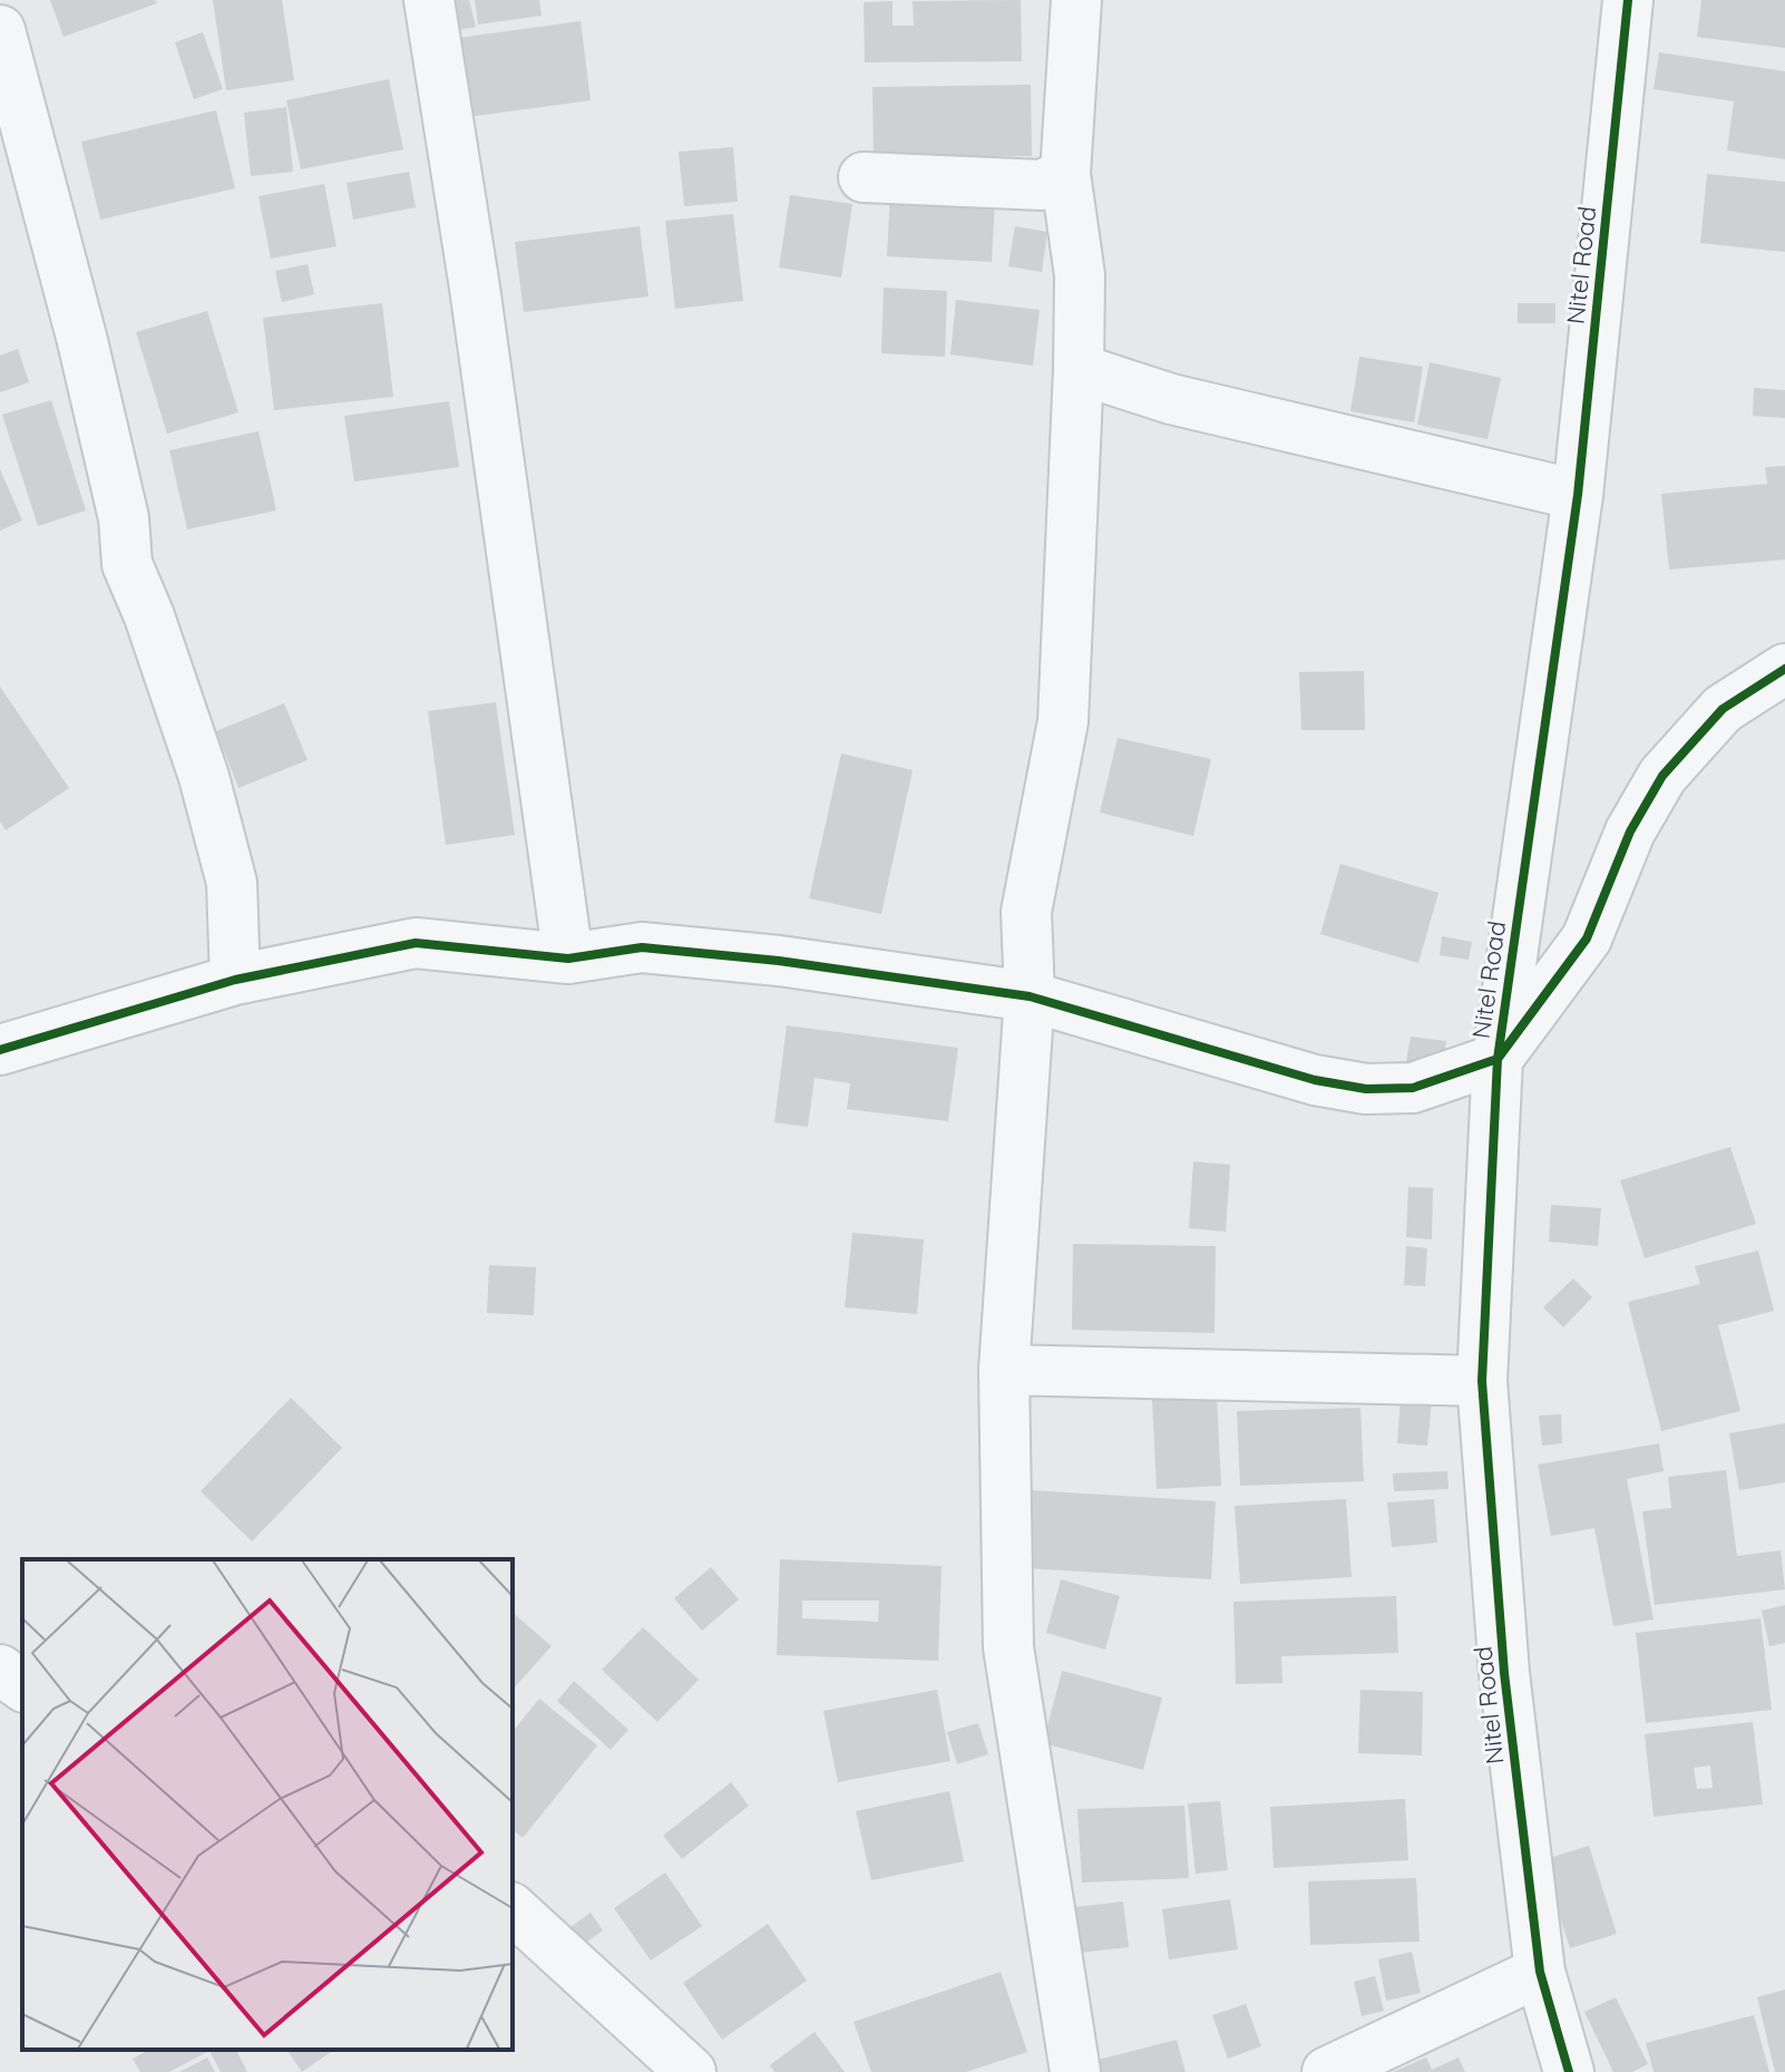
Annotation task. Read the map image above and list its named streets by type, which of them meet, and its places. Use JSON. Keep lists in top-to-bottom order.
{
  "streets": {
    "street": ["Nitel Road"]
  }
}
